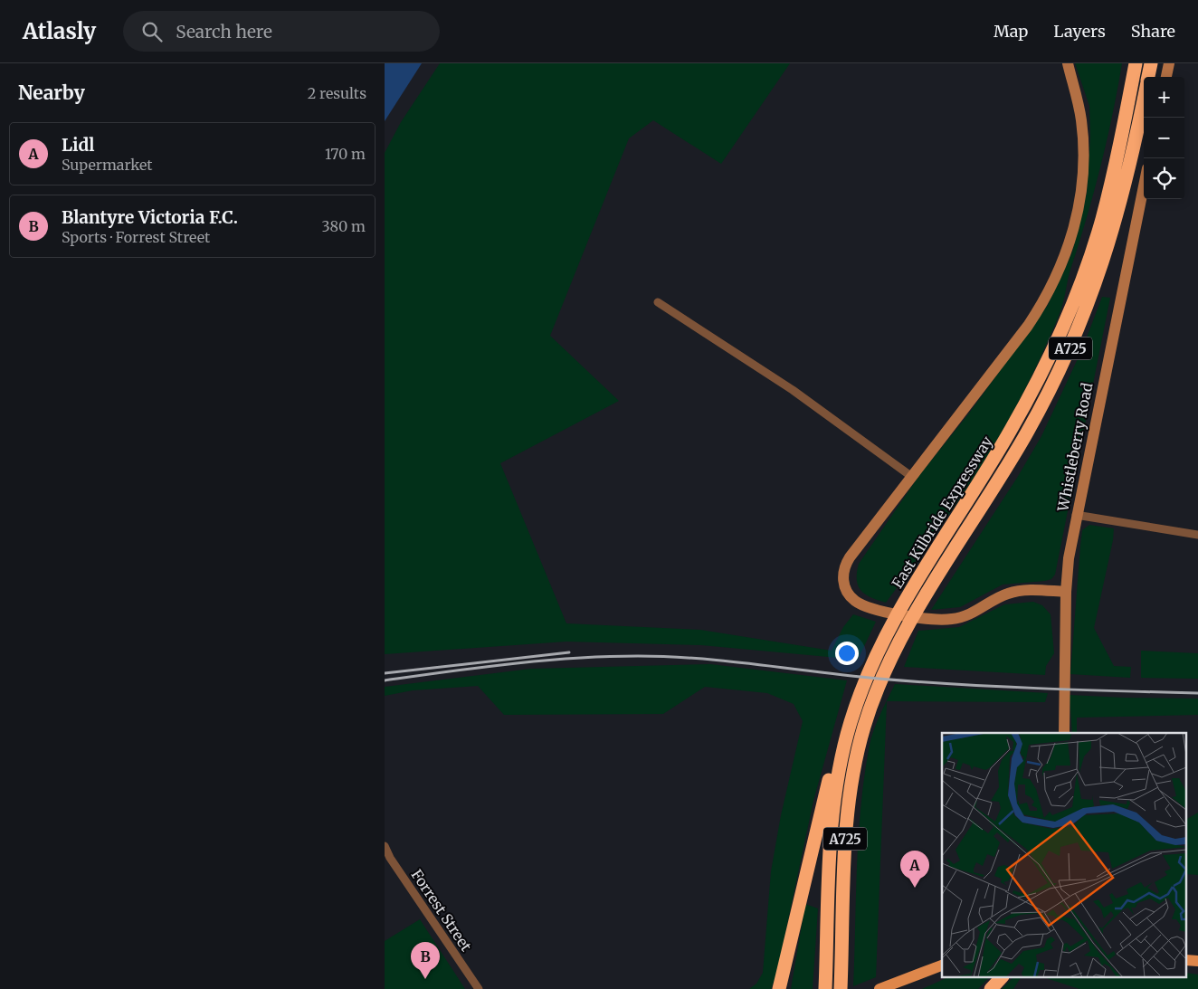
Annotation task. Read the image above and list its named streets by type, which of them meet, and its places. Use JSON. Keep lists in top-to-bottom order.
{
  "streets": {
    "highway": ["A725", "East Kilbride Expressway"],
    "street": ["Whistleberry Road", "Forrest Street"]
  },
  "crossings": [
    ["A725", "East Kilbride Expressway"]
  ],
  "page": {
    "header": "Atlasly",
    "search": "Search here",
    "nav": ["Map", "Layers", "Share"],
    "heading": ["Nearby", "2 results"],
    "map_buttons": ["+", "−"],
    "list": [
      {
        "mark": "A",
        "name": "Lidl",
        "note": "Supermarket",
        "value": "170 m"
      },
      {
        "mark": "B",
        "name": "Blantyre Victoria F.C.",
        "note": "Sports · Forrest Street",
        "value": "380 m"
      }
    ],
    "pins": ["A", "B"]
  }
}
